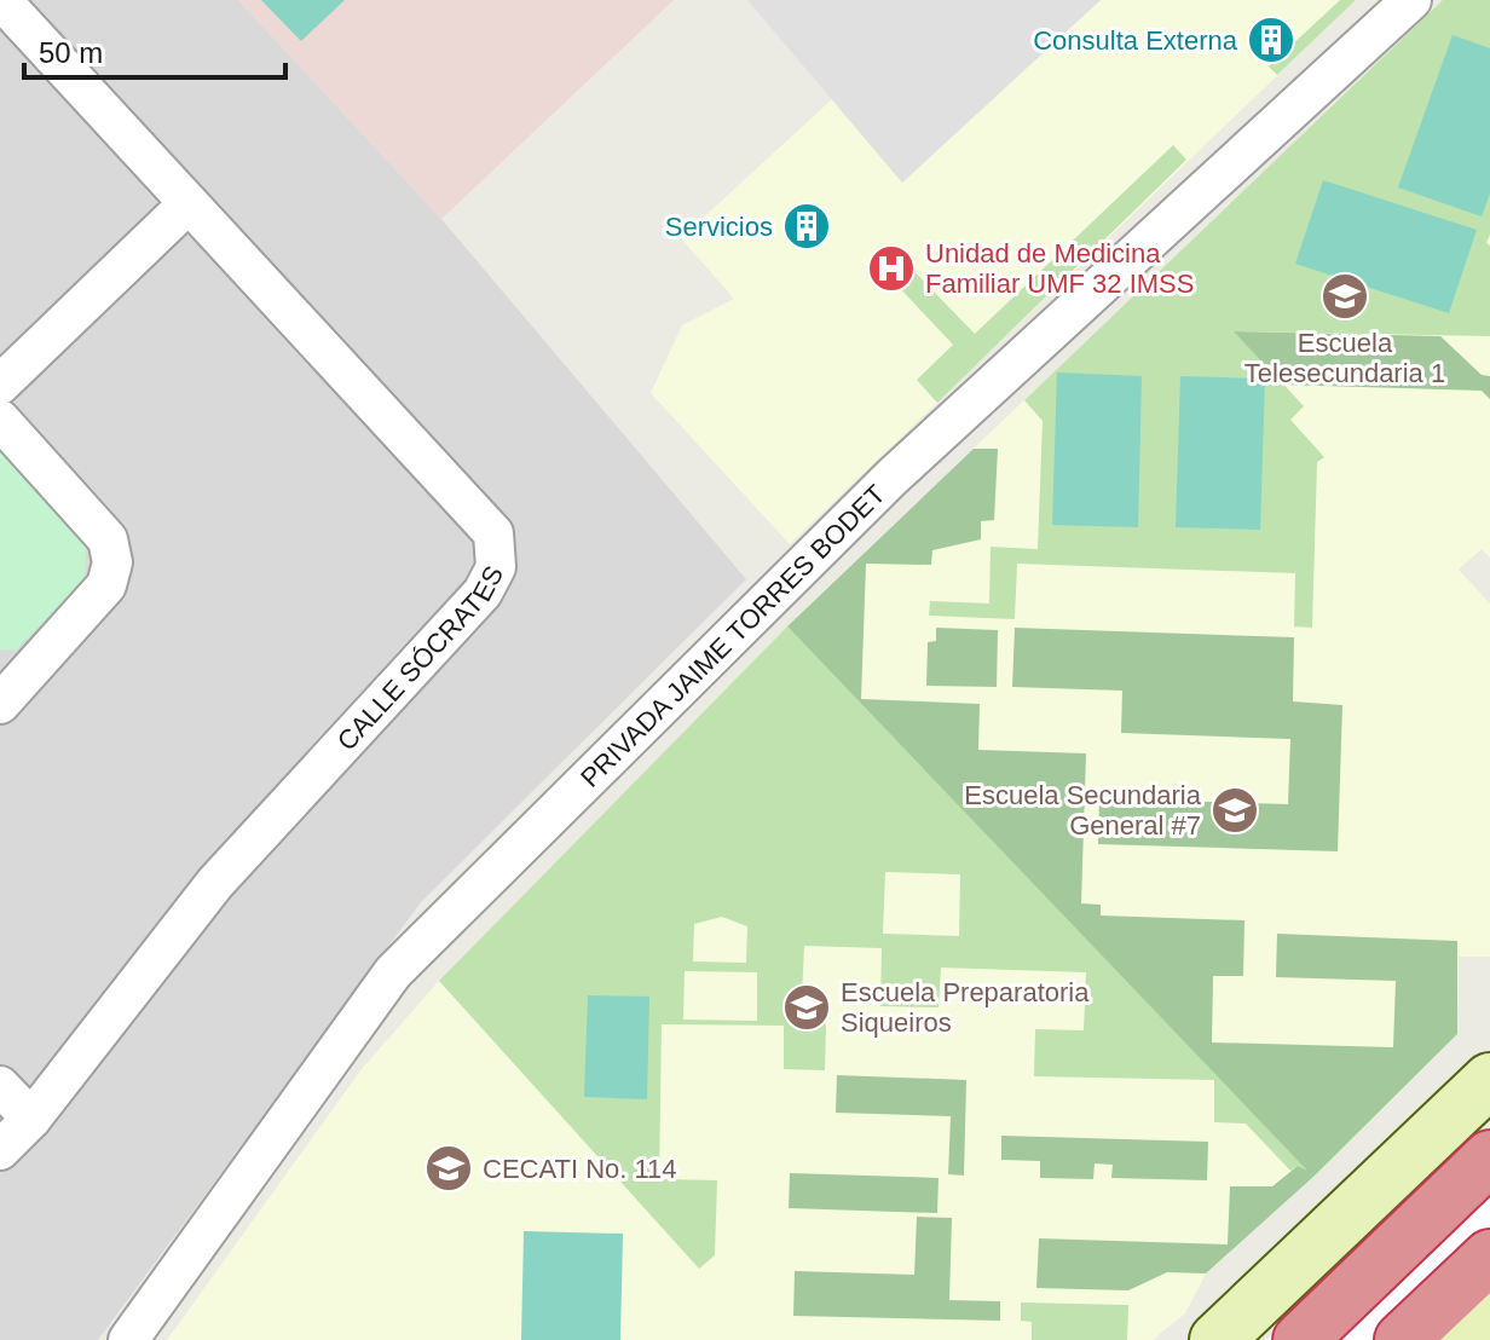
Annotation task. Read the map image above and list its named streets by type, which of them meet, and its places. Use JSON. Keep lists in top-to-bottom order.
{
  "streets": {
    "street": ["PRIVADA JAIME TORRES BODET", "CALLE SÓCRATES"]
  },
  "places": {
    "building": ["Consulta Externa", "Servicios"],
    "hospital": ["Unidad de Medicina Familiar UMF 32 IMSS"],
    "school or university": [
      "Escuela Telesecundaria 1",
      "Escuela Secundaria General #7",
      "Escuela Preparatoria Siqueiros",
      "CECATI No. 114"
    ]
  },
  "scale_bar": "50 m"
}
